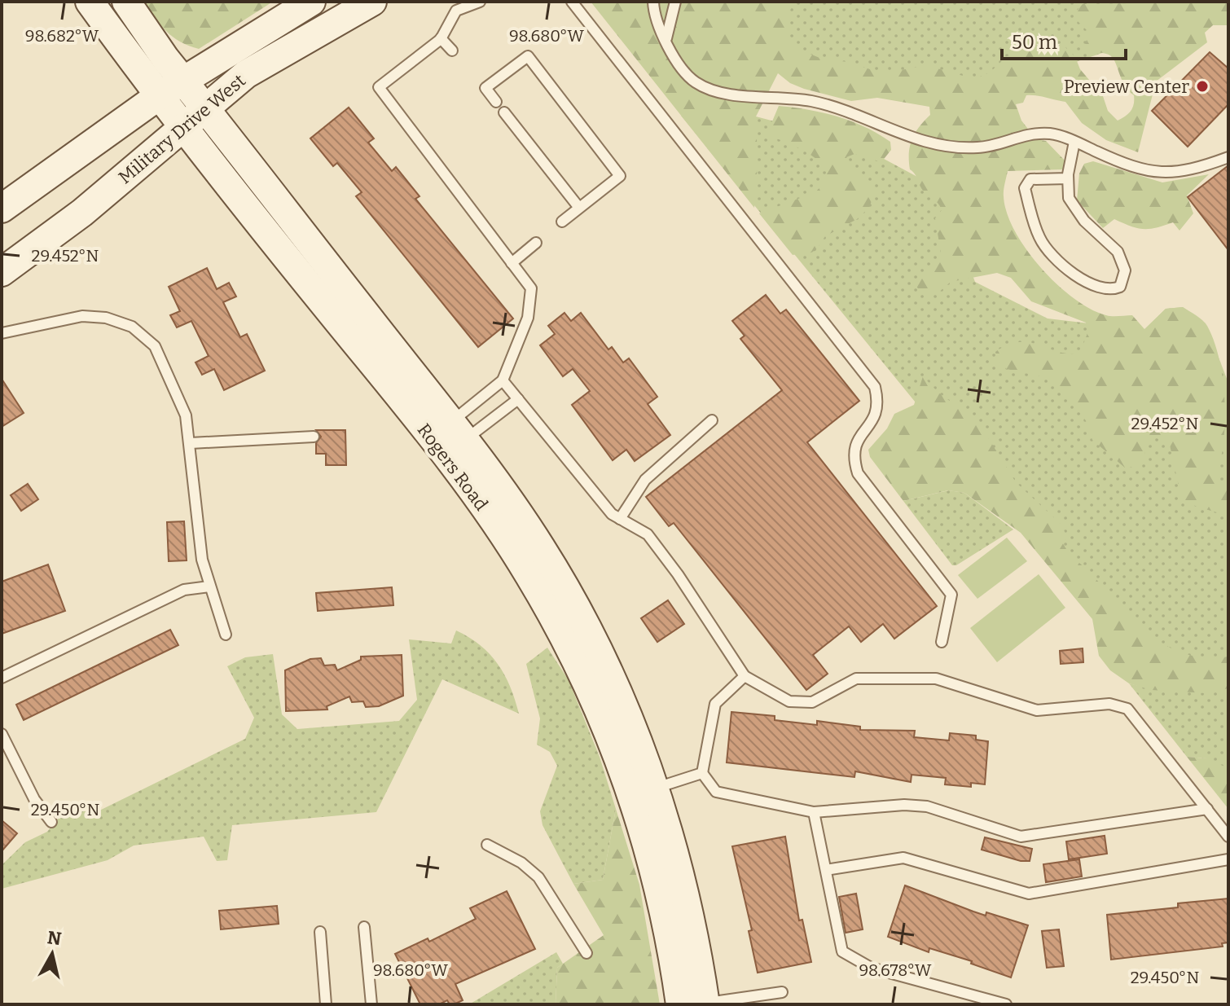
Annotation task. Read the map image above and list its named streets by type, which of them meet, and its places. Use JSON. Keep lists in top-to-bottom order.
{
  "streets": {
    "main road": ["Military Drive West", "Rogers Road"]
  },
  "crossings": [
    ["Military Drive West", "Rogers Road"]
  ],
  "places": ["Preview Center"],
  "scale_bar": "50 m",
  "north": "top",
  "coordinates": [
    "98.682°W",
    "98.680°W",
    "29.452°N",
    "29.450°N",
    "98.678°W"
  ]
}
